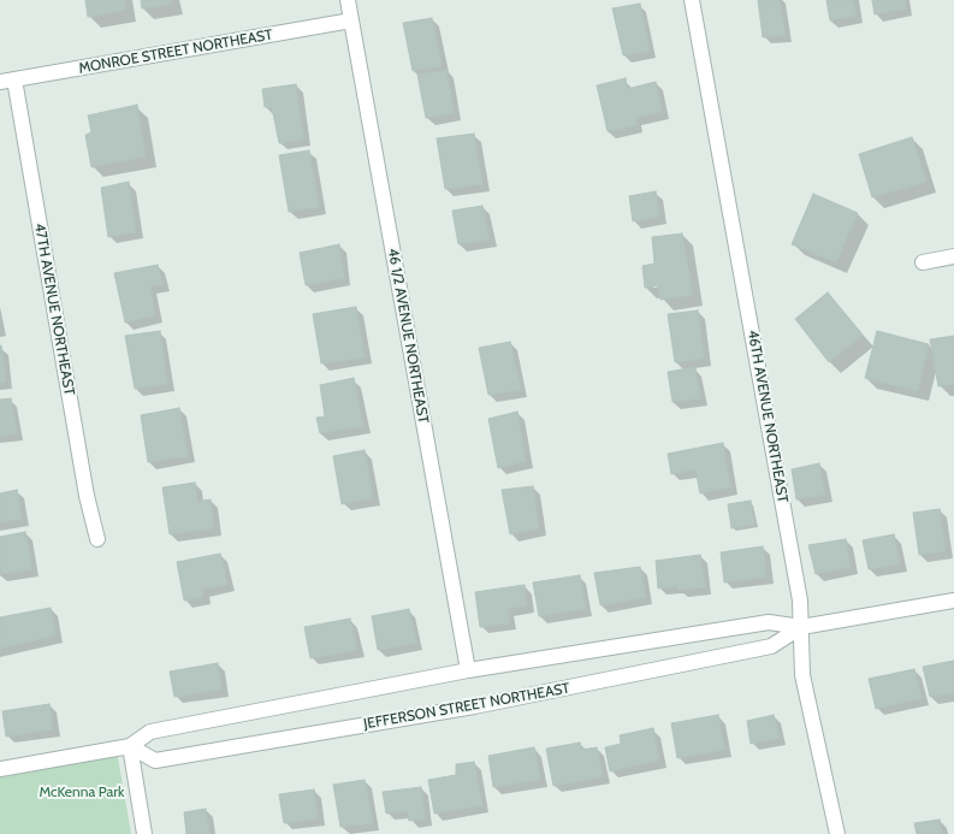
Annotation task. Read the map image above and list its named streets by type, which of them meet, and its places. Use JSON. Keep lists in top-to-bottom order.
{
  "streets": {
    "street": [
      "MONROE STREET NORTHEAST",
      "47TH AVENUE NORTHEAST",
      "46 1/2 AVENUE NORTHEAST",
      "46TH AVENUE NORTHEAST",
      "JEFFERSON STREET NORTHEAST"
    ]
  },
  "crossings": [
    ["MONROE STREET NORTHEAST", "47TH AVENUE NORTHEAST"],
    ["MONROE STREET NORTHEAST", "46 1/2 AVENUE NORTHEAST"],
    ["46 1/2 AVENUE NORTHEAST", "JEFFERSON STREET NORTHEAST"],
    ["46TH AVENUE NORTHEAST", "JEFFERSON STREET NORTHEAST"]
  ],
  "parks": ["McKenna Park"]
}
